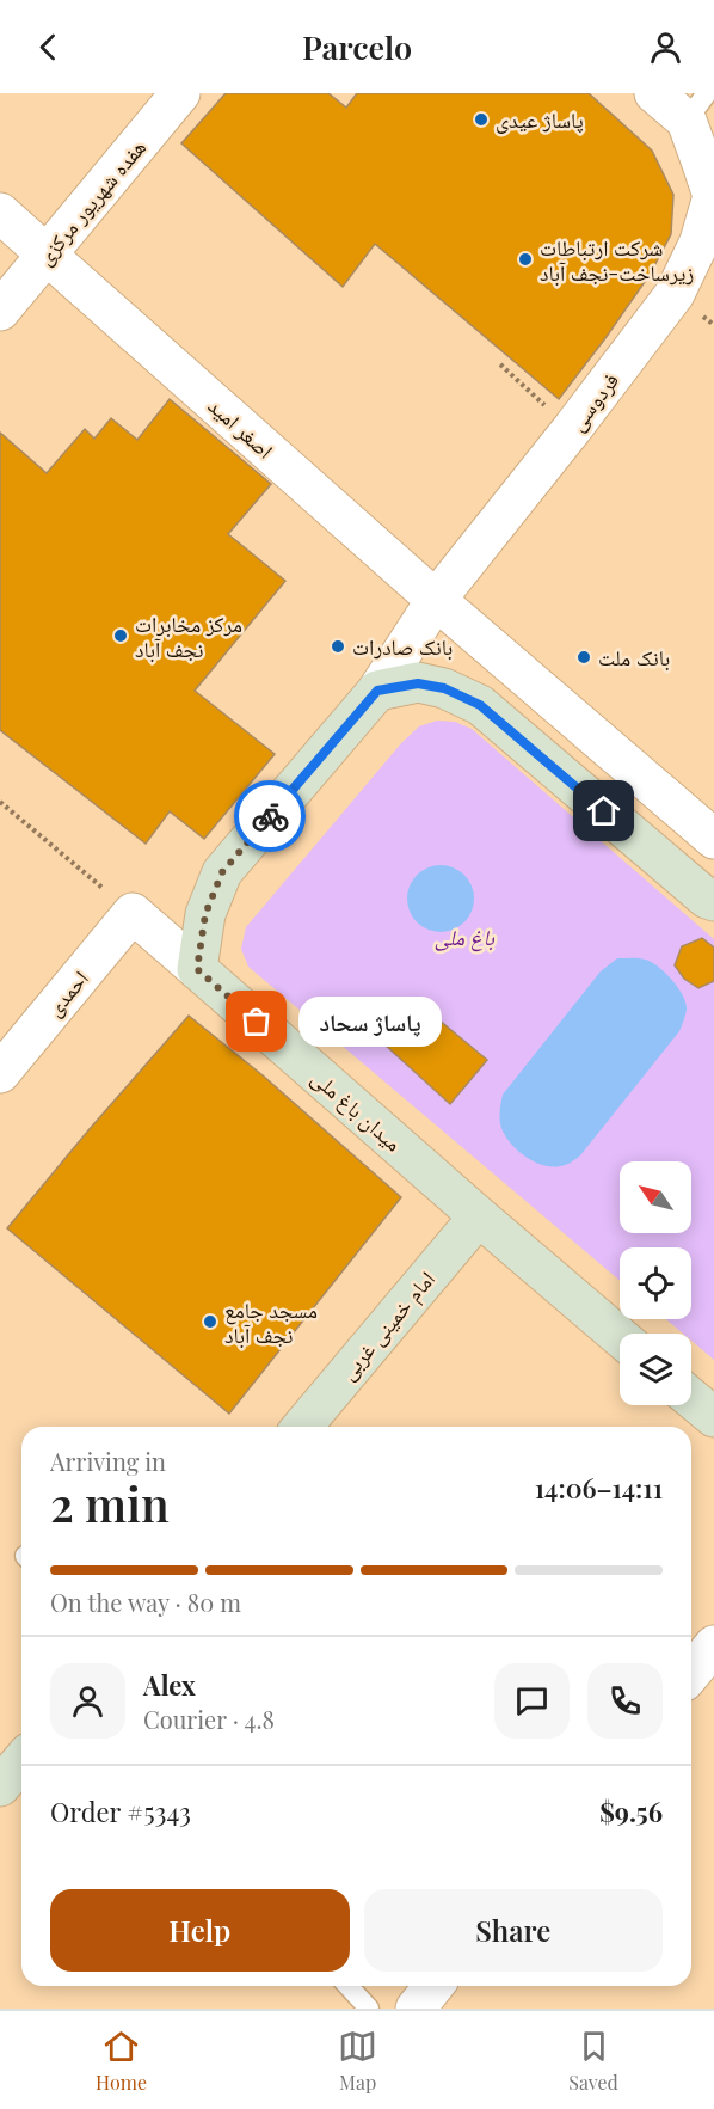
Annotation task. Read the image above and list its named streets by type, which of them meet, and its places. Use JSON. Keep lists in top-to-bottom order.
{
  "streets": {
    "main road": ["میدان باغ ملی", "امام خمینی غربی"],
    "street": [
      "هفده شهریور مرکزی",
      "فردوسی",
      "اصغر امید",
      "احمدی"
    ]
  },
  "crossings": [
    ["هفده شهریور مرکزی", "اصغر امید"],
    ["فردوسی", "اصغر امید"],
    ["میدان باغ ملی", "امام خمینی غربی"]
  ],
  "parks": ["باغ ملی"],
  "places": [
    "پاساژ عیدی",
    "شرکت ارتباطات زیرساخت-نجف آباد",
    "مرکز مخابرات نجف آباد",
    "بانک صادرات",
    "بانک ملت",
    "پاساژ سحاد",
    "مسجد جامع نجف آباد"
  ],
  "north": "top left",
  "page": {
    "header": "Parcelo",
    "bubble": "پاساژ سحاد",
    "heading": ["2 min", "Arriving in", "14:06–14:11"],
    "panel": [
      "Alex",
      "Courier · 4.8",
      "Order #5343",
      "$9.56"
    ],
    "bar": "On the way · 80 m",
    "buttons": ["Help", "Share"],
    "tabs": ["Home", "Map", "Saved"]
  }
}
